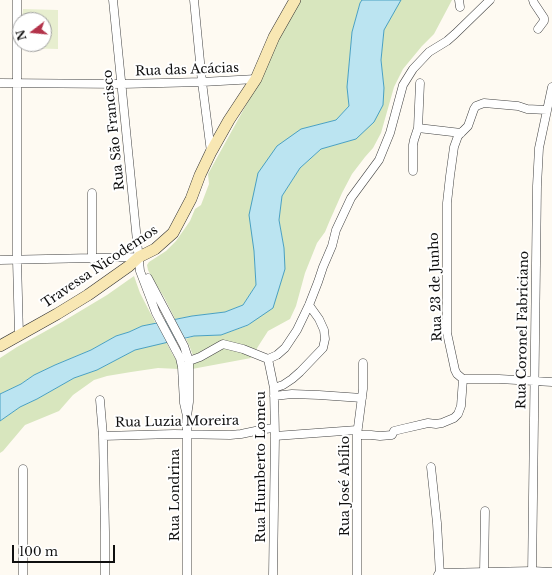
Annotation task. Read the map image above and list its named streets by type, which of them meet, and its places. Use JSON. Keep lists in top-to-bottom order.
{
  "streets": {
    "main road": ["Travessa Nicodemos"],
    "street": [
      "Rua das Acácias",
      "Rua São Francisco",
      "Rua 23 de Junho",
      "Rua Coronel Fabriciano",
      "Rua Luzia Moreira",
      "Rua Humberto Lomeu",
      "Rua José Abílio",
      "Rua Londrina"
    ]
  },
  "crossings": [
    ["Rua das Acácias", "Rua São Francisco"],
    ["Rua das Acácias", "Travessa Nicodemos"],
    ["Rua São Francisco", "Travessa Nicodemos"],
    ["Rua 23 de Junho", "Rua Coronel Fabriciano"],
    ["Rua Luzia Moreira", "Rua Humberto Lomeu"],
    ["Rua Luzia Moreira", "Rua José Abílio"],
    ["Rua Luzia Moreira", "Rua Londrina"]
  ],
  "scale_bar": "100 m",
  "north": "left"
}
